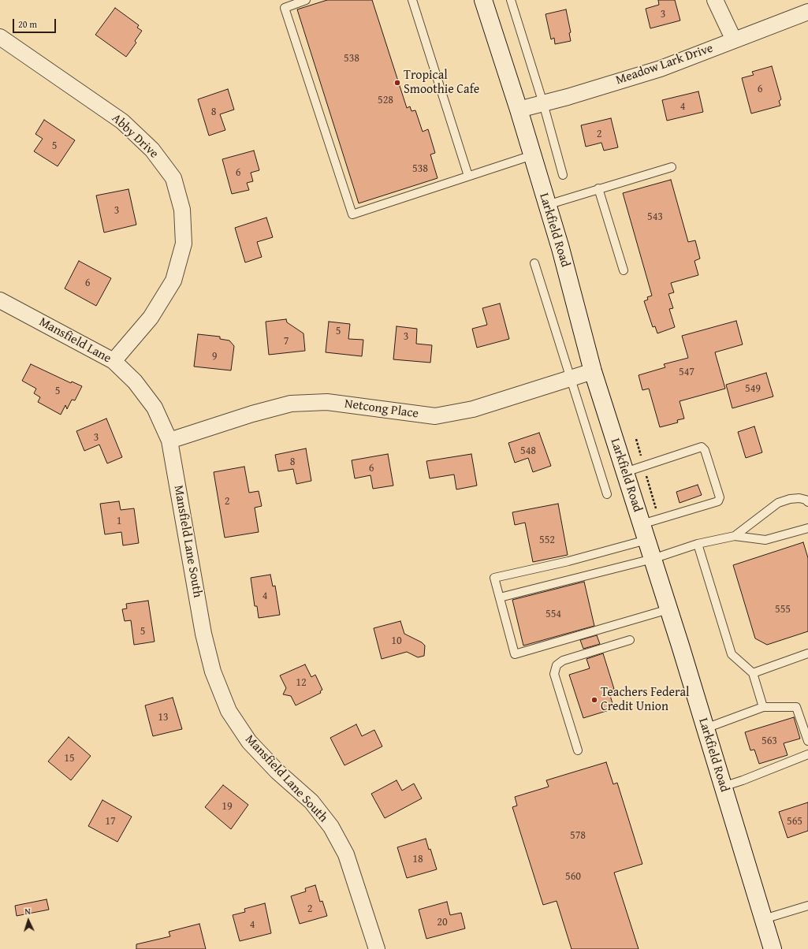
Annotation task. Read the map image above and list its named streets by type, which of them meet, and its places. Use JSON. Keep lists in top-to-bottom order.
{
  "streets": {
    "main road": ["Larkfield Road"],
    "street": [
      "Meadow Lark Drive",
      "Abby Drive",
      "Mansfield Lane",
      "Netcong Place",
      "Mansfield Lane South"
    ]
  },
  "crossings": [
    ["Meadow Lark Drive", "Larkfield Road"],
    ["Abby Drive", "Mansfield Lane"],
    ["Larkfield Road", "Netcong Place"],
    ["Mansfield Lane", "Netcong Place"],
    ["Mansfield Lane", "Mansfield Lane South"],
    ["Netcong Place", "Mansfield Lane South"]
  ],
  "places": ["Tropical Smoothie Cafe", "Teachers Federal Credit Union"],
  "house_numbers": [
    "3",
    "538",
    "6",
    "528",
    "4",
    "8",
    "2",
    "5",
    "538",
    "6",
    "3",
    "543",
    "6",
    "5",
    "3",
    "7",
    "9",
    "547",
    "549",
    "5",
    "3",
    "548",
    "8",
    "6",
    "2",
    "1",
    "552",
    "4",
    "555",
    "554",
    "5",
    "10",
    "12",
    "13",
    "563",
    "15",
    "19",
    "17",
    "565",
    "578",
    "18",
    "560",
    "2",
    "20",
    "4"
  ],
  "scale_bar": "20 m",
  "north": "top"
}
